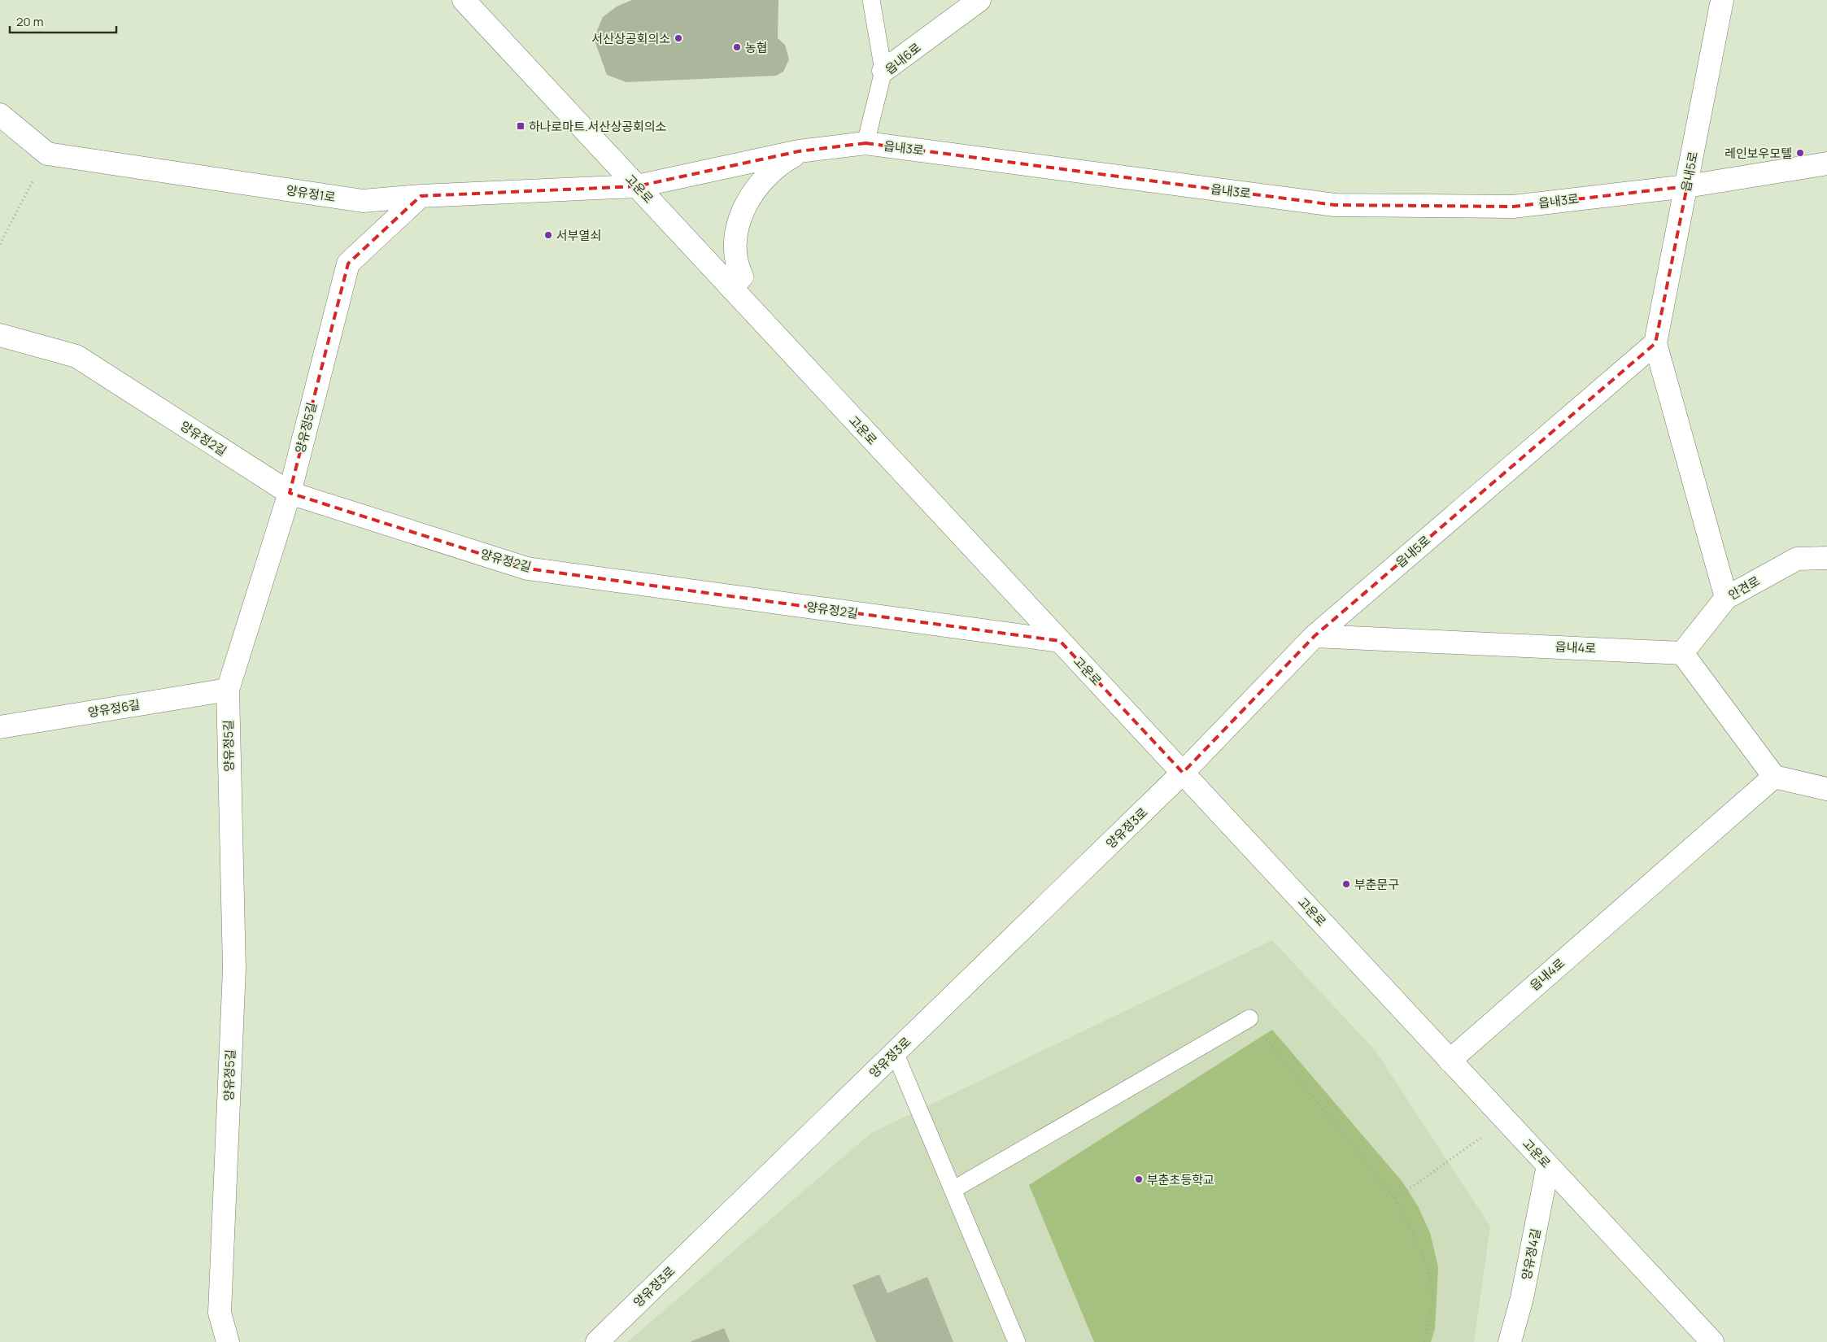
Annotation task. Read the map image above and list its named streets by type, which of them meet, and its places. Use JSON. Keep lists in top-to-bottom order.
{
  "streets": {
    "street": [
      "읍내6로",
      "읍내3로",
      "읍내5로",
      "고운로",
      "양유정1로",
      "양유정5길",
      "양유정2길",
      "안견로",
      "읍내4로",
      "양유정6길",
      "양유정3로",
      "양유정4길"
    ]
  },
  "crossings": [
    ["읍내6로", "읍내3로"],
    ["읍내3로", "읍내5로"],
    ["읍내3로", "고운로"],
    ["읍내3로", "양유정1로"],
    ["읍내5로", "고운로"],
    ["읍내5로", "안견로"],
    ["읍내5로", "읍내4로"],
    ["읍내5로", "양유정3로"],
    ["고운로", "양유정1로"],
    ["고운로", "양유정2길"],
    ["고운로", "읍내4로"],
    ["고운로", "양유정3로"],
    ["고운로", "양유정4길"],
    ["양유정1로", "양유정5길"],
    ["양유정5길", "양유정2길"],
    ["양유정5길", "양유정6길"],
    ["안견로", "읍내4로"]
  ],
  "places": {
    "other": [
      "서산상공회의소",
      "농협",
      "레인보우모텔",
      "서부열쇠",
      "부춘문구",
      "부춘초등학교"
    ],
    "transit": ["하나로마트.서산상공회의소"]
  },
  "scale_bar": "20 m"
}
